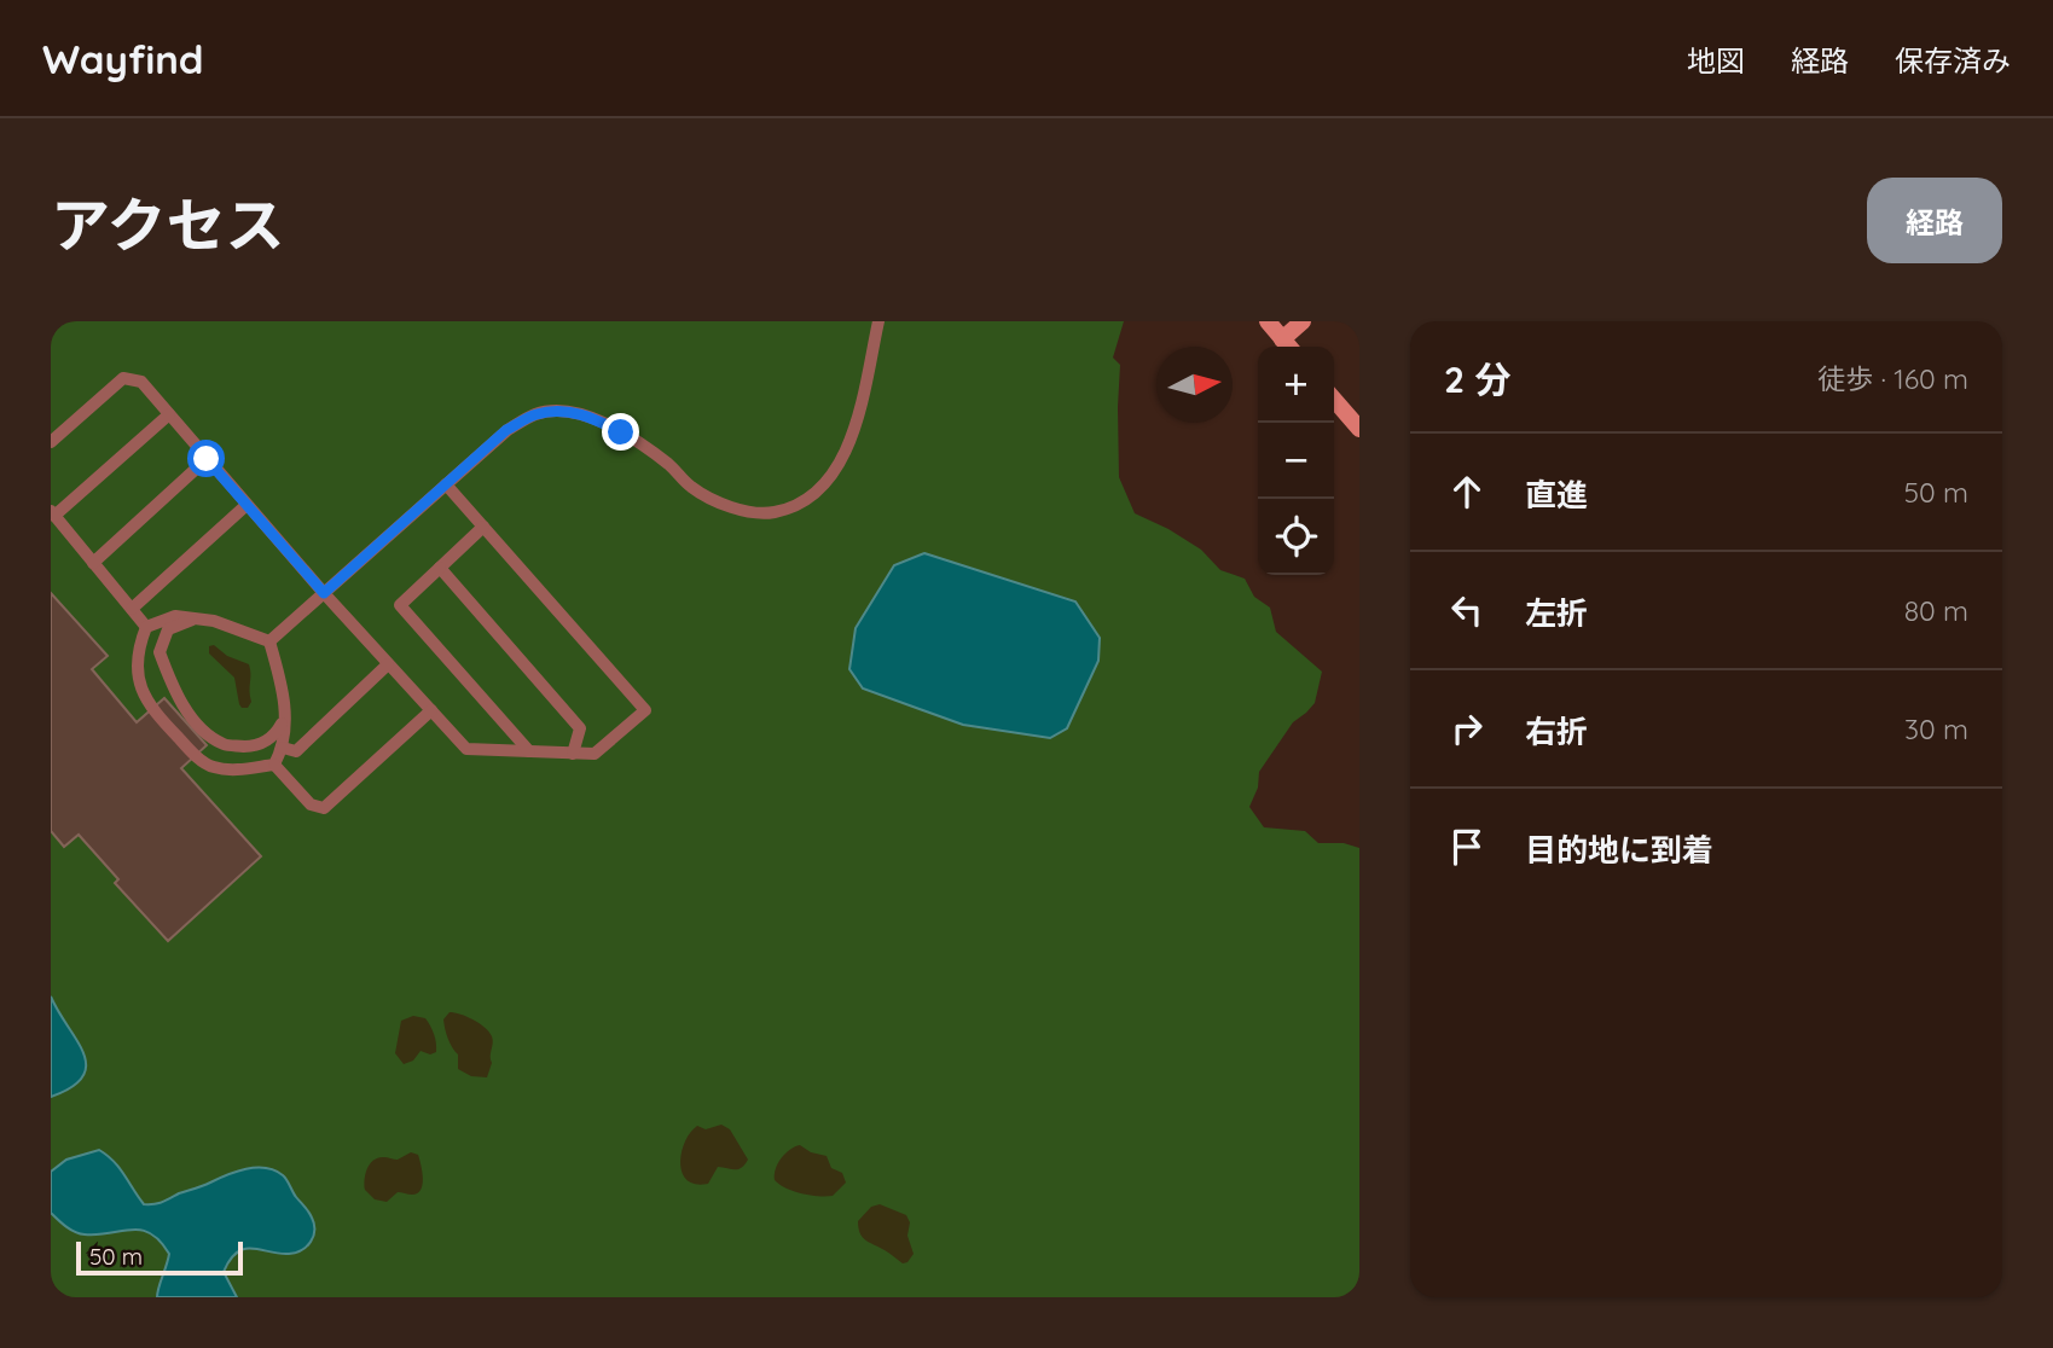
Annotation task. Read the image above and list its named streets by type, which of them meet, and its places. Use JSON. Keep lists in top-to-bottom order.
{
  "scale_bar": "50 m",
  "north": "right",
  "page": {
    "header": "Wayfind",
    "nav": ["地図", "経路", "保存済み"],
    "title": "アクセス",
    "buttons": "経路",
    "heading": ["2 分", "徒歩 · 160 m"],
    "map_buttons": ["+", "−"],
    "list": [
      ["直進", "50 m"],
      ["左折", "80 m"],
      ["右折", "30 m"],
      "目的地に到着"
    ],
    "scale": "50 m"
  }
}
